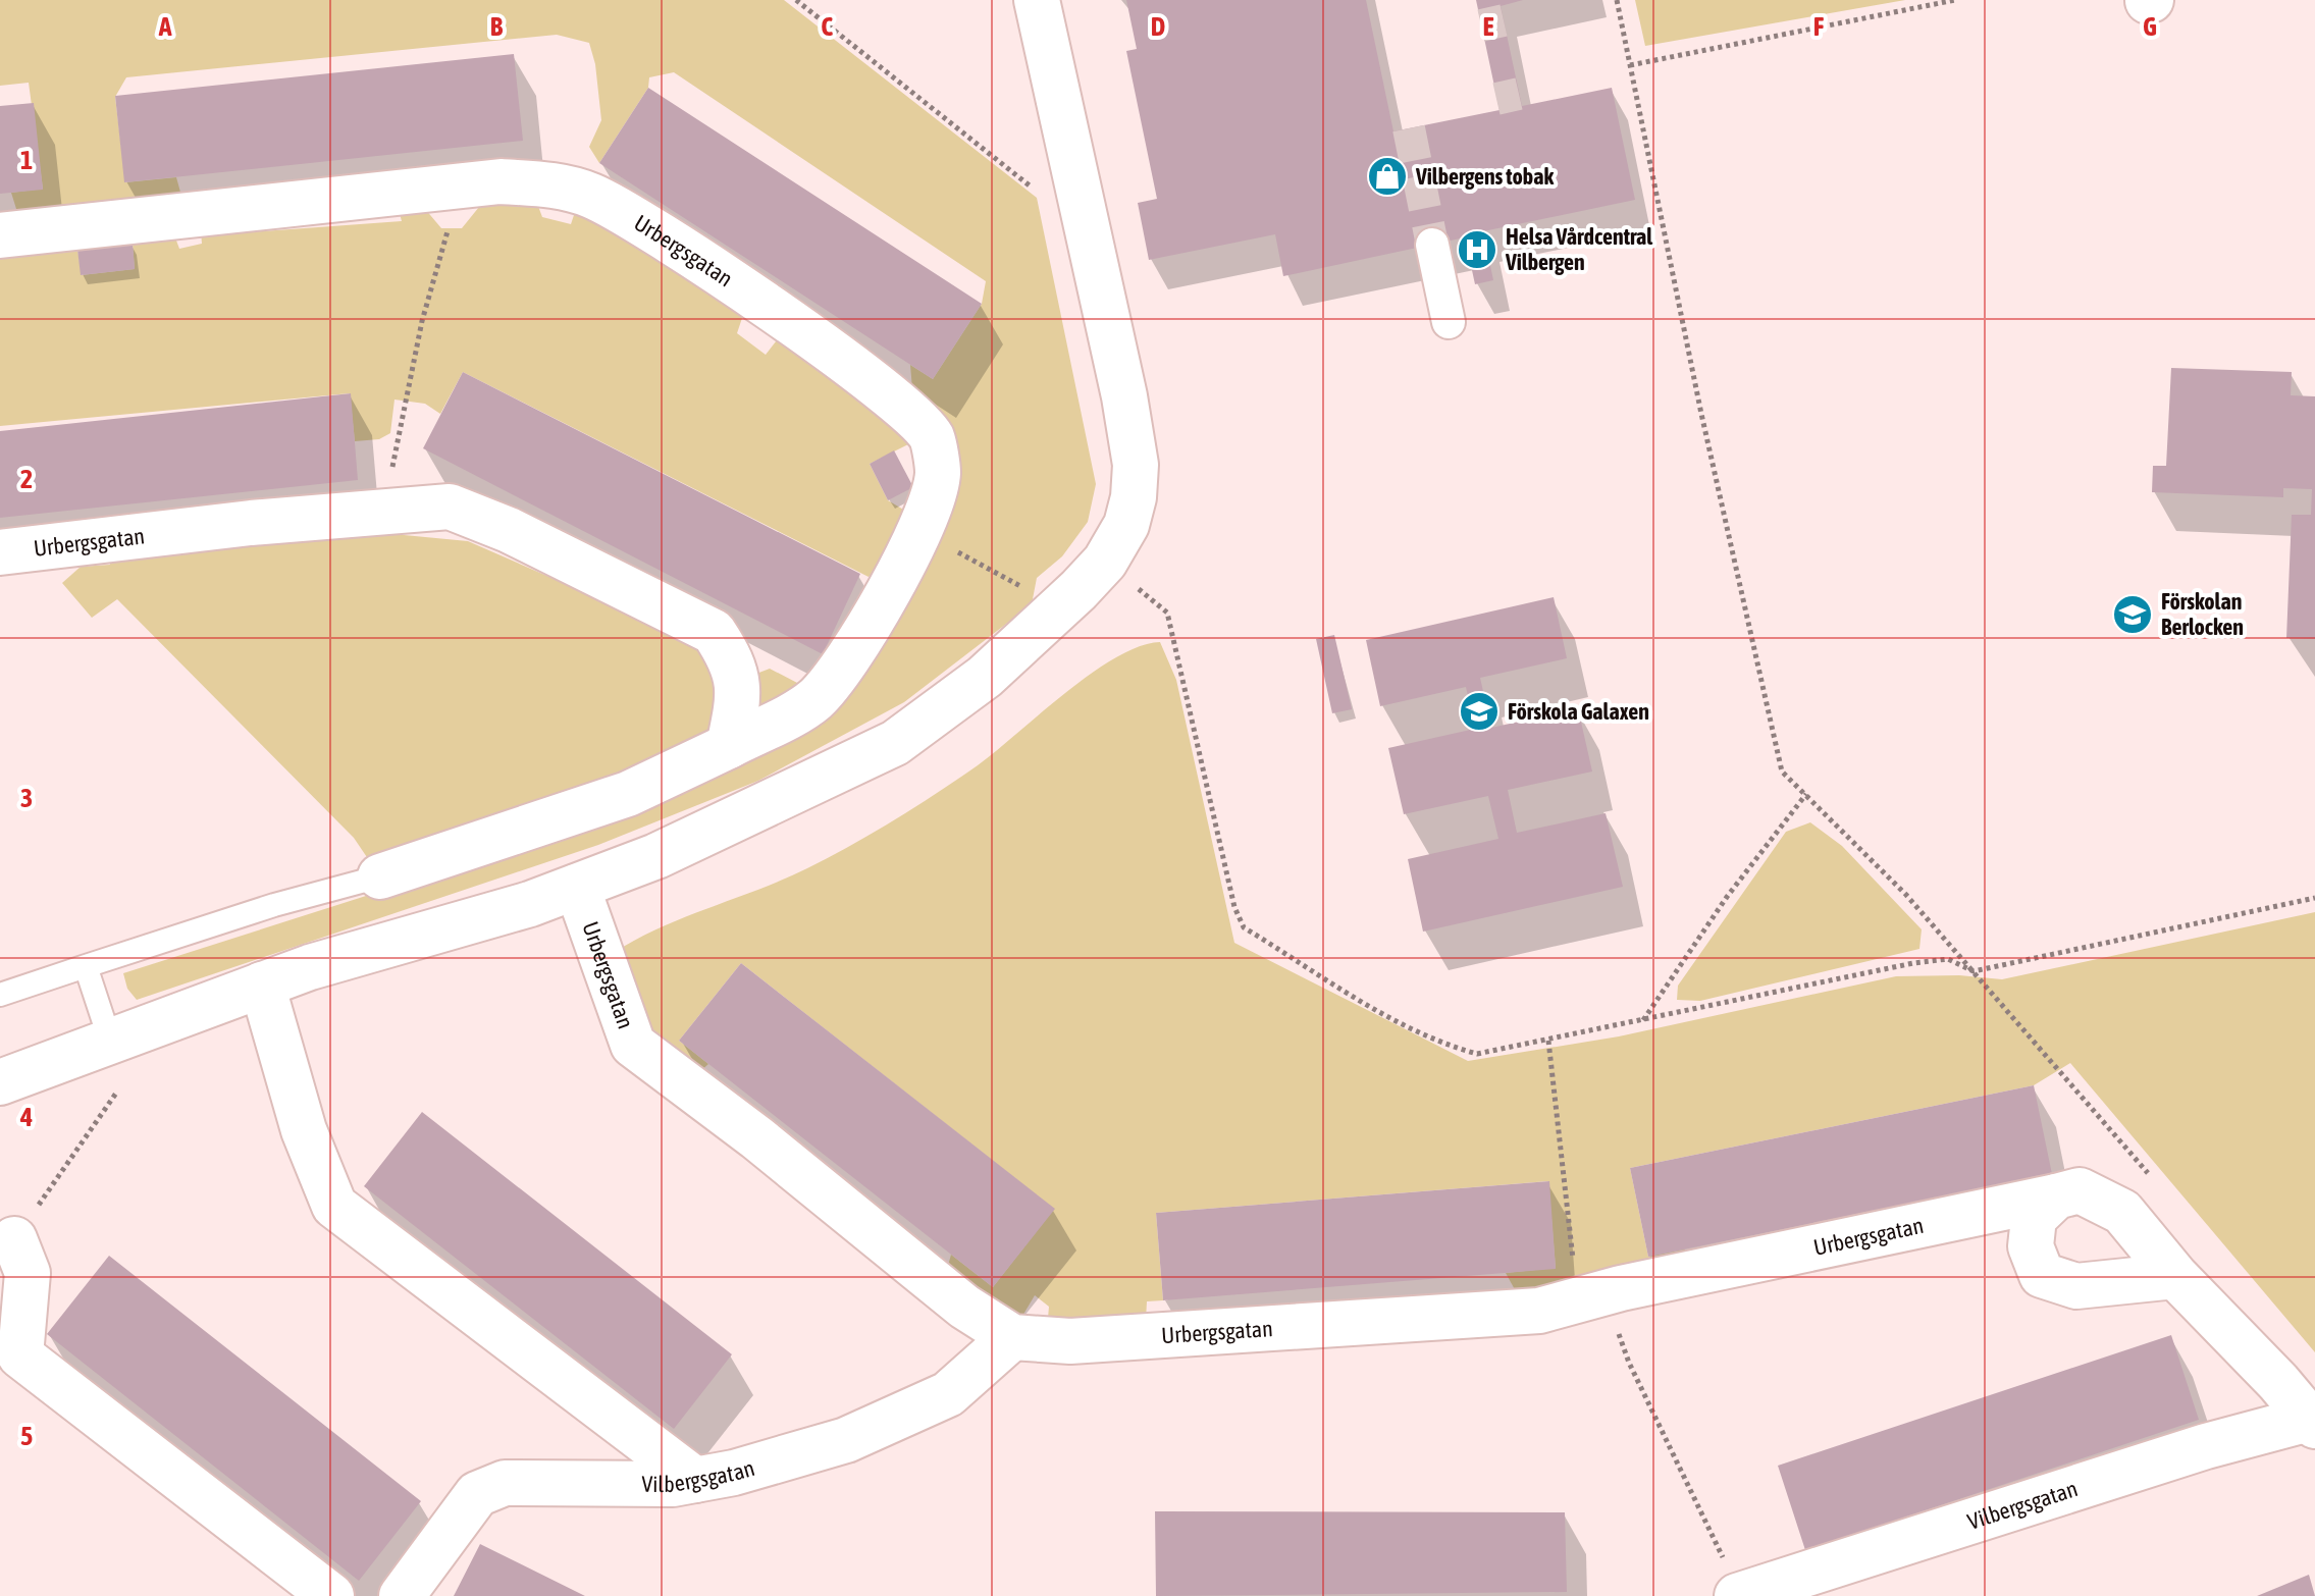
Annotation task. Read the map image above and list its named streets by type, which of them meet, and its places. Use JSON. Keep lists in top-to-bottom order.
{
  "streets": {
    "street": ["Urbergsgatan", "Vilbergsgatan"]
  },
  "crossings": [
    ["Urbergsgatan", "Vilbergsgatan"]
  ],
  "places": {
    "shop": ["Vilbergens tobak"],
    "hospital": ["Helsa Vårdcentral Vilbergen"],
    "school or university": ["Förskolan Berlocken", "Förskola Galaxen"]
  },
  "grid": {
    "columns": [
      "A",
      "B",
      "C",
      "D",
      "E",
      "F",
      "G"
    ],
    "rows": [
      "1",
      "2",
      "3",
      "4",
      "5"
    ]
  }
}
